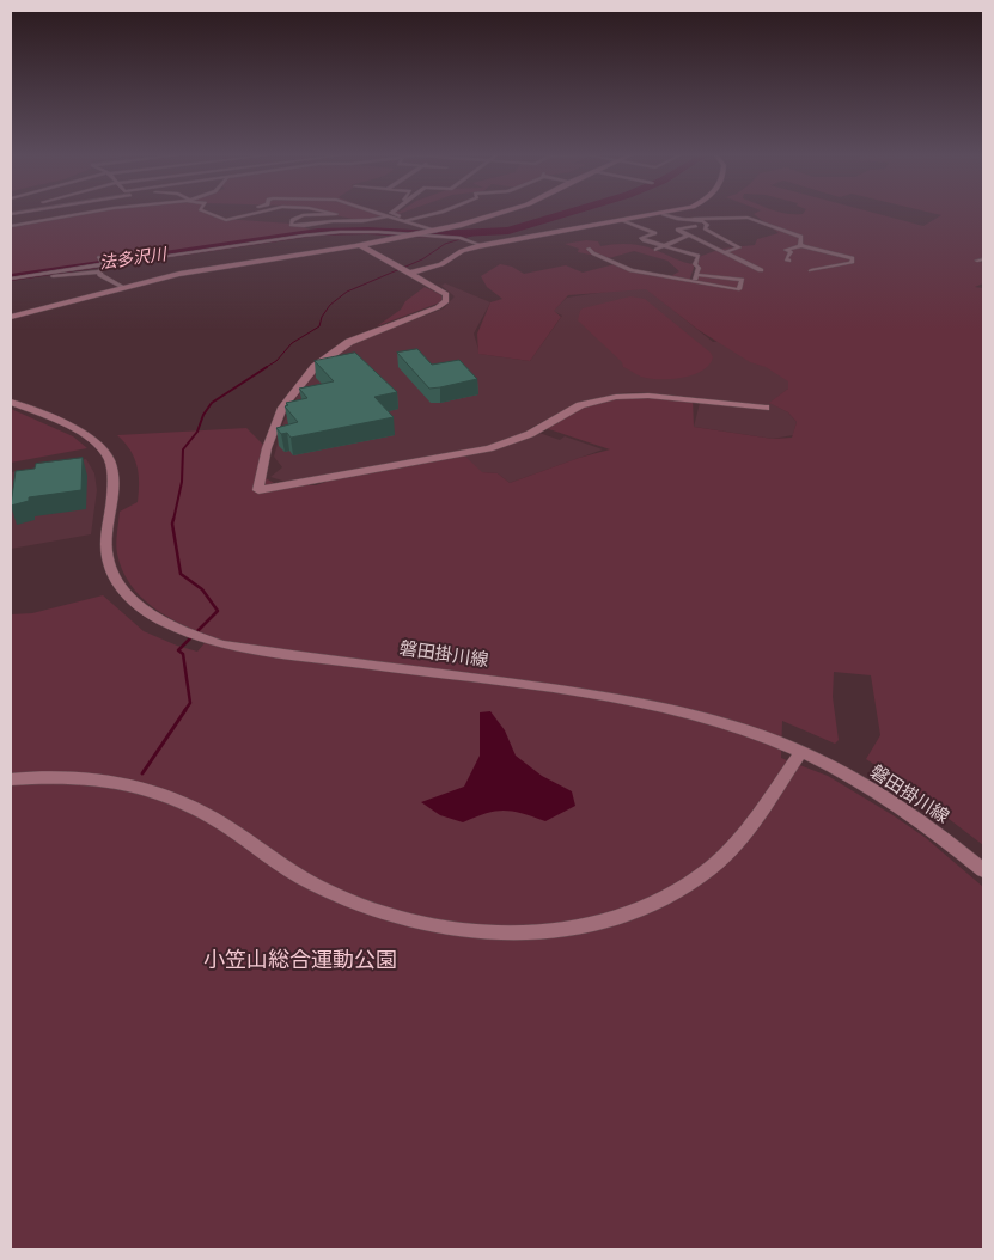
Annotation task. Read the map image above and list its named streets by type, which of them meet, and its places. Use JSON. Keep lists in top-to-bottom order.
{
  "streets": {
    "street": ["磐田掛川線"]
  },
  "water": ["法多沢川"],
  "parks": ["小笠山総合運動公園"]
}
